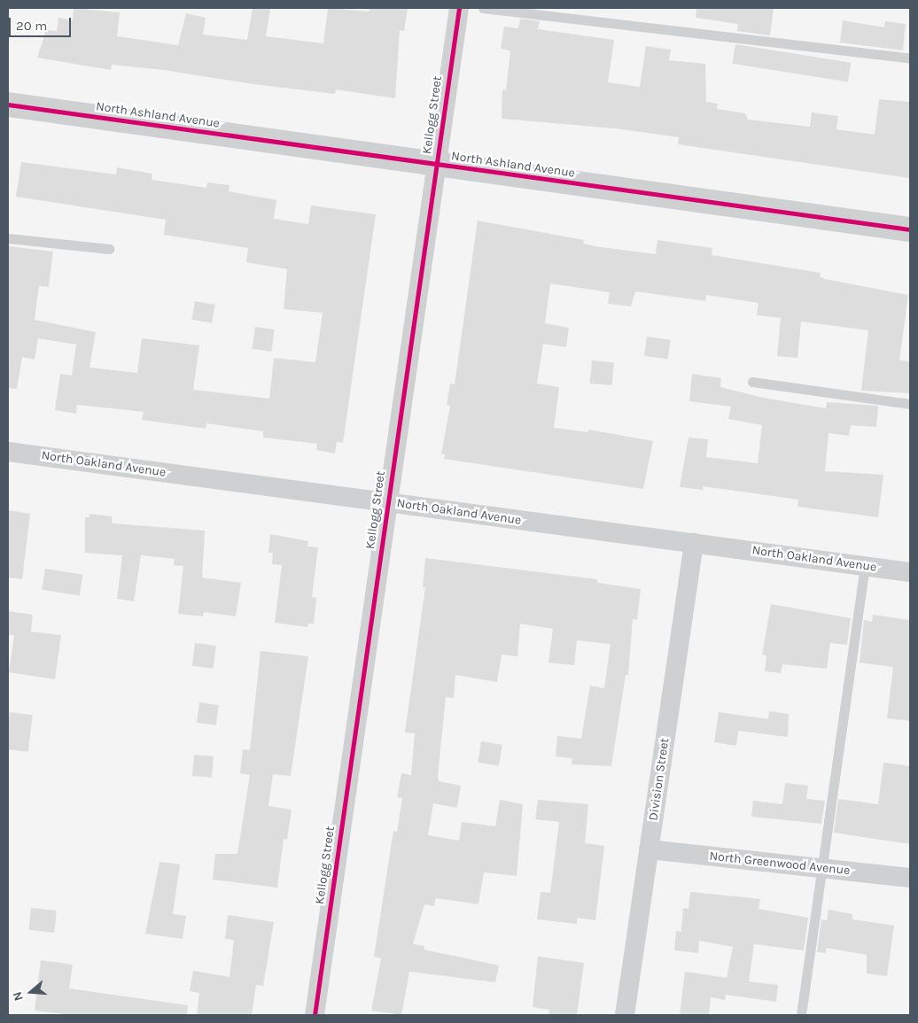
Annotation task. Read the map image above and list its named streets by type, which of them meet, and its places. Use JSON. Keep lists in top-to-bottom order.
{
  "streets": {
    "street": [
      "North Ashland Avenue",
      "Kellogg Street",
      "North Oakland Avenue",
      "Division Street",
      "North Greenwood Avenue"
    ]
  },
  "crossings": [
    ["North Ashland Avenue", "Kellogg Street"],
    ["Kellogg Street", "North Oakland Avenue"],
    ["North Oakland Avenue", "Division Street"],
    ["Division Street", "North Greenwood Avenue"]
  ],
  "scale_bar": "20 m",
  "north": "left"
}
